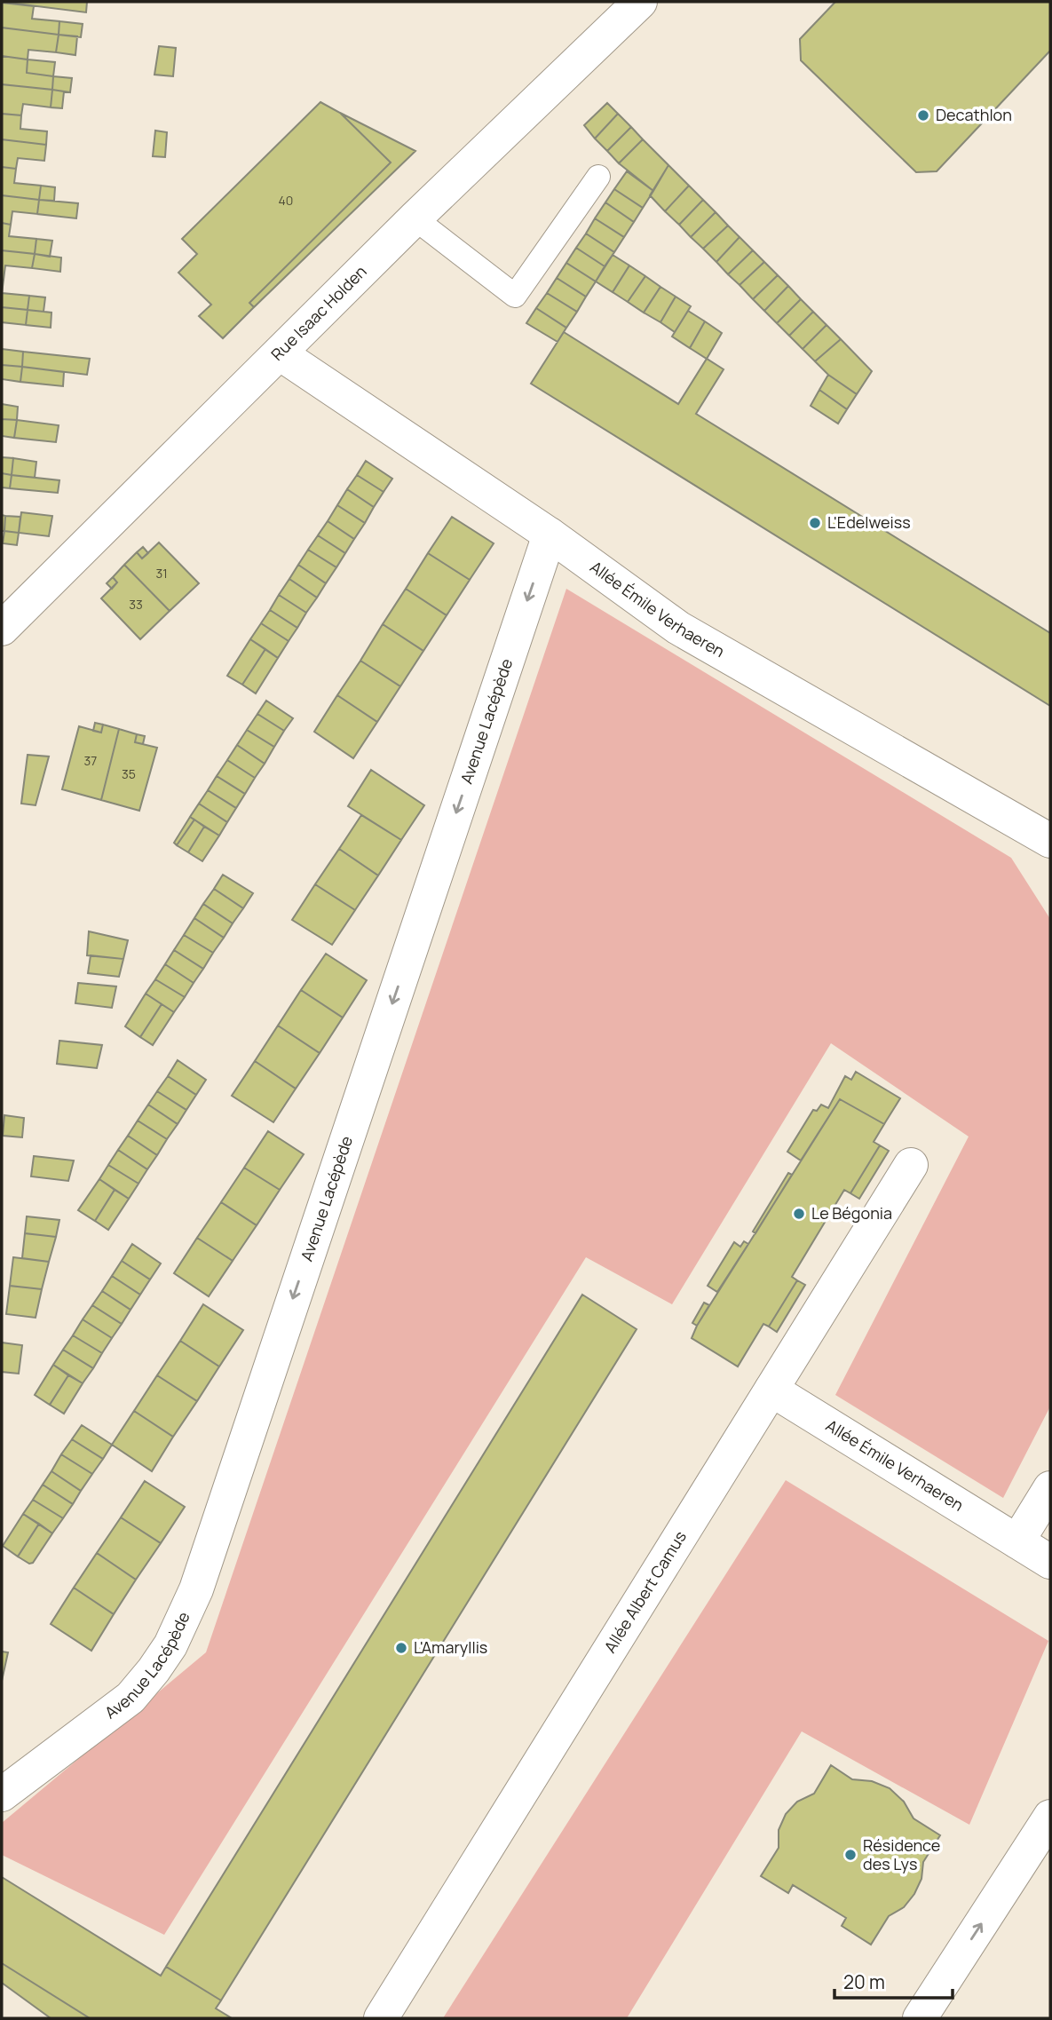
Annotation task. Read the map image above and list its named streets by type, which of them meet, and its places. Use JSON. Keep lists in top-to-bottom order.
{
  "streets": {
    "street": [
      "Rue Isaac Holden",
      "Allée Émile Verhaeren",
      "Avenue Lacépède",
      "Allée Albert Camus"
    ]
  },
  "crossings": [
    ["Rue Isaac Holden", "Allée Émile Verhaeren"],
    ["Allée Émile Verhaeren", "Avenue Lacépède"],
    ["Allée Émile Verhaeren", "Allée Albert Camus"]
  ],
  "one_way": ["Avenue Lacépède"],
  "places": [
    "Decathlon",
    "L'Edelweiss",
    "Le Bégonia",
    "L'Amaryllis",
    "Résidence des Lys"
  ],
  "house_numbers": [
    "40",
    "31",
    "33",
    "37",
    "35"
  ],
  "scale_bar": "20 m"
}
